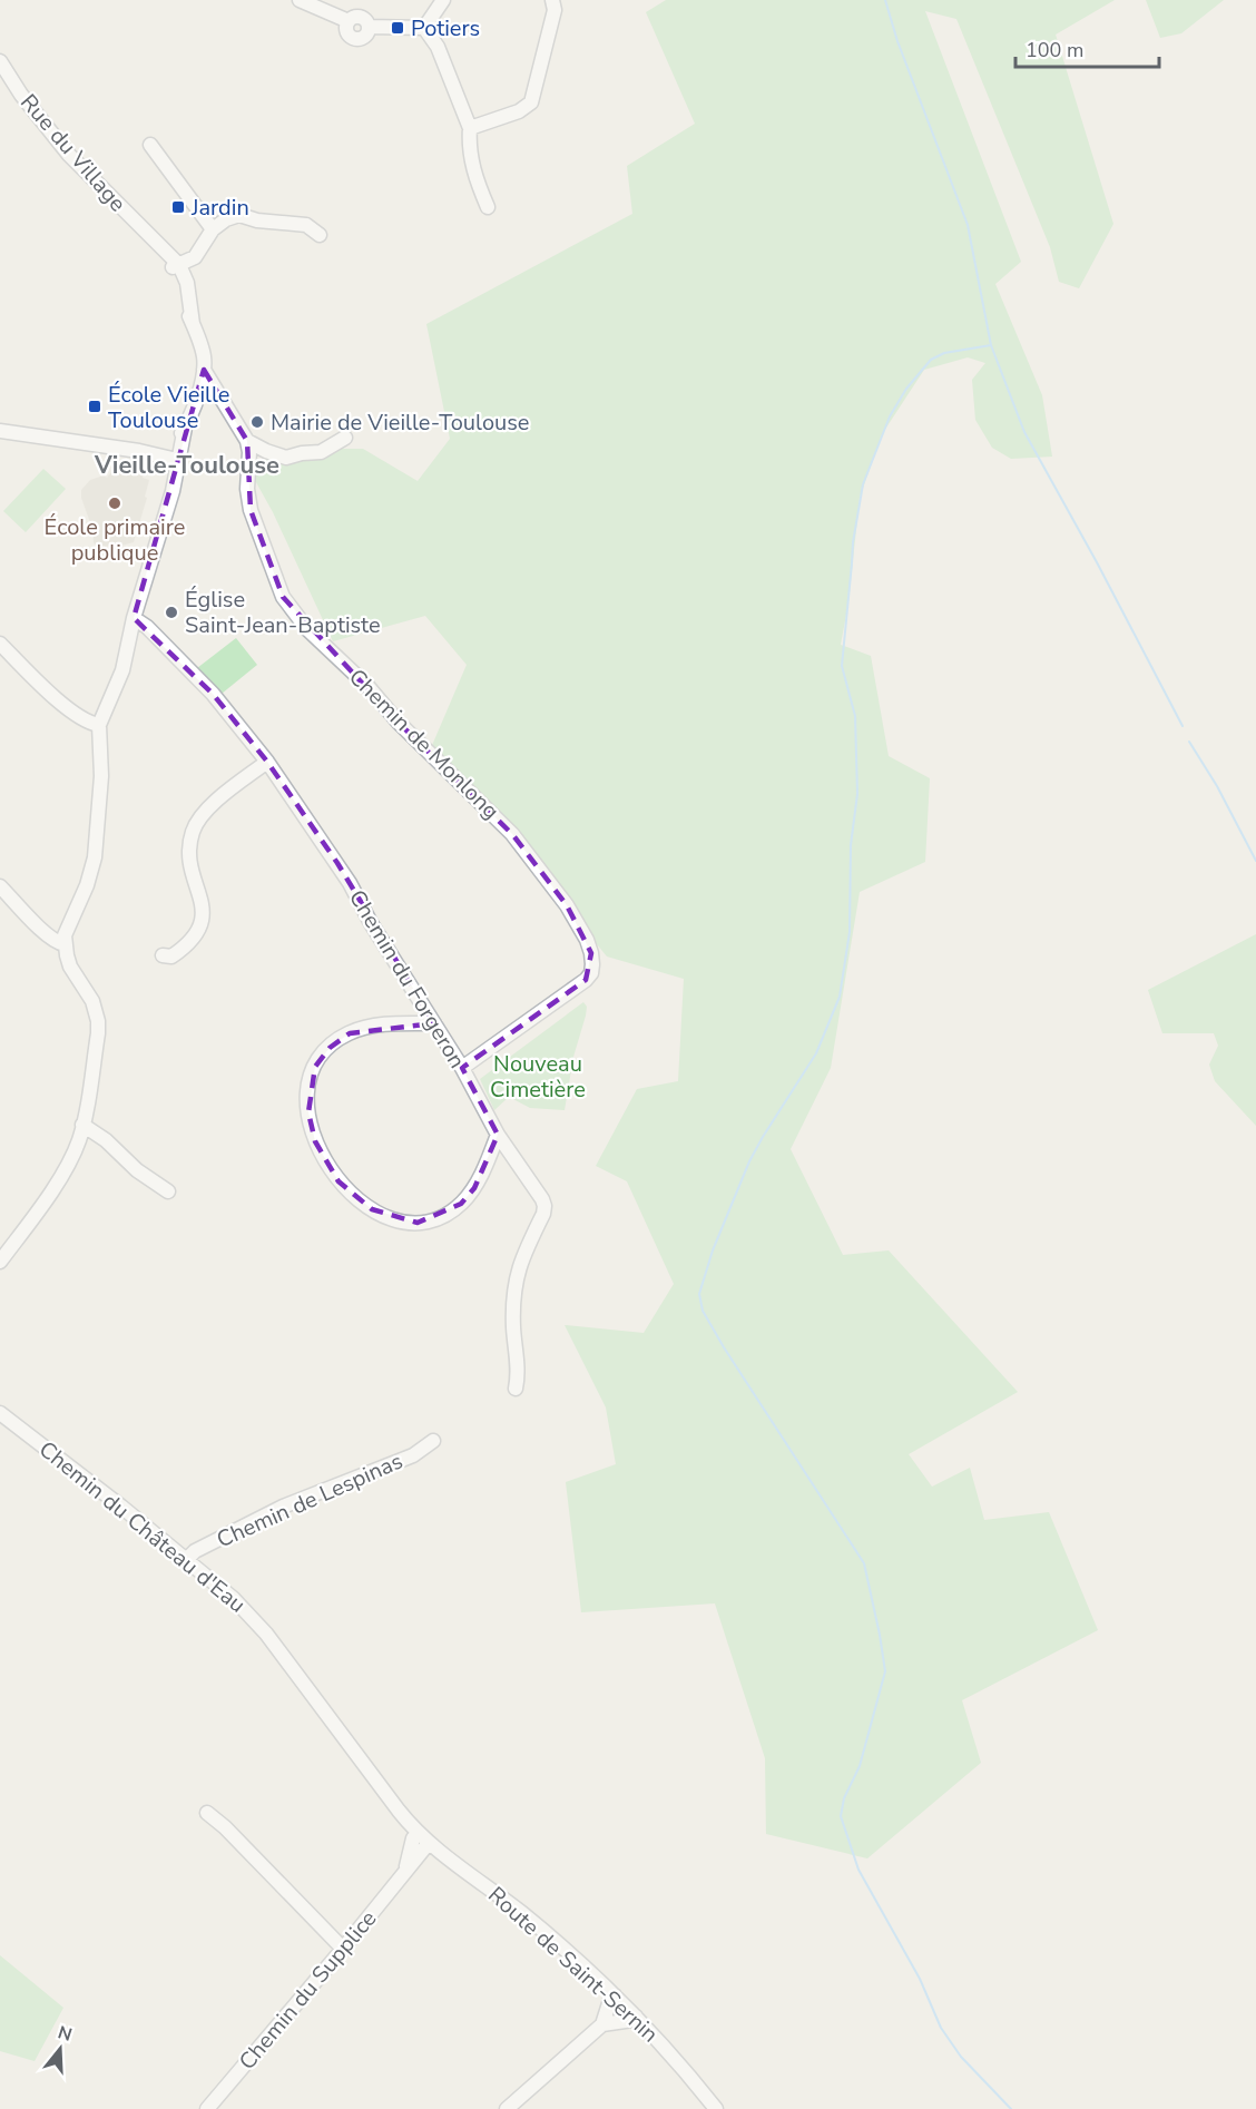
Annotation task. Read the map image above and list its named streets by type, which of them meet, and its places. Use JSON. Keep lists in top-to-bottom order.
{
  "streets": {
    "street": [
      "Rue du Village",
      "Chemin de Monlong",
      "Chemin du Forgeron",
      "Chemin de Lespinas",
      "Chemin du Château d'Eau",
      "Route de Saint-Sernin",
      "Chemin du Supplice"
    ]
  },
  "crossings": [
    ["Rue du Village", "Chemin de Monlong"],
    ["Rue du Village", "Chemin du Forgeron"],
    ["Chemin de Monlong", "Chemin du Forgeron"],
    ["Chemin de Lespinas", "Chemin du Château d'Eau"],
    ["Chemin du Château d'Eau", "Route de Saint-Sernin"],
    ["Chemin du Château d'Eau", "Chemin du Supplice"],
    ["Route de Saint-Sernin", "Chemin du Supplice"]
  ],
  "districts": ["Vieille-Toulouse"],
  "parks": ["Nouveau Cimetière"],
  "places": {
    "transit": ["Potiers", "Jardin", "École Vieille Toulouse"],
    "other": ["Mairie de Vieille-Toulouse", "École primaire publique", "Église Saint-Jean-Baptiste"]
  },
  "scale_bar": "100 m",
  "north": "top"
}
